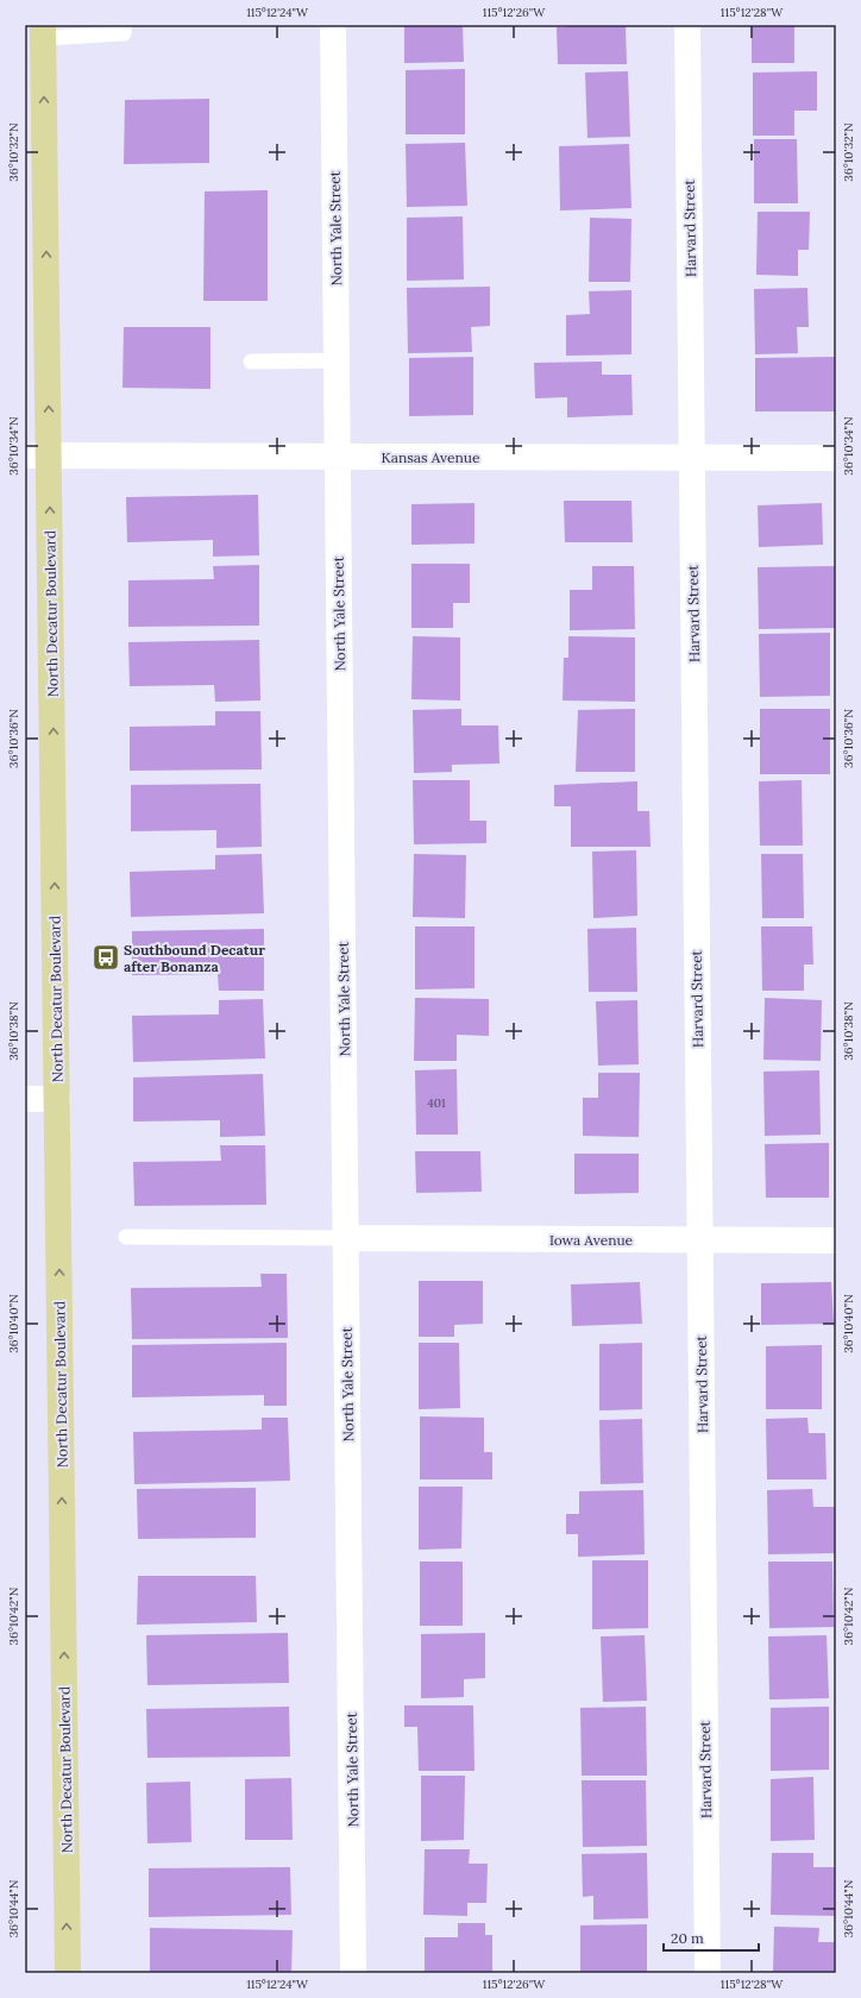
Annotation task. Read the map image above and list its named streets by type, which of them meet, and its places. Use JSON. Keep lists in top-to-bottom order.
{
  "streets": {
    "main road": ["North Decatur Boulevard"],
    "street": [
      "North Yale Street",
      "Harvard Street",
      "Kansas Avenue",
      "Iowa Avenue"
    ]
  },
  "crossings": [
    ["North Yale Street", "Kansas Avenue"],
    ["North Yale Street", "Iowa Avenue"],
    ["Harvard Street", "Kansas Avenue"],
    ["Harvard Street", "Iowa Avenue"],
    ["Kansas Avenue", "North Decatur Boulevard"]
  ],
  "one_way": ["North Decatur Boulevard"],
  "places": {
    "bus stop": ["Southbound Decatur after Bonanza"]
  },
  "house_numbers": ["401"],
  "scale_bar": "20 m",
  "coordinates": [
    "115°12'24\"W",
    "115°12'26\"W",
    "115°12'28\"W",
    "36°10'32\"N",
    "36°10'34\"N",
    "36°10'36\"N",
    "36°10'38\"N",
    "36°10'40\"N",
    "36°10'42\"N",
    "36°10'44\"N"
  ]
}
